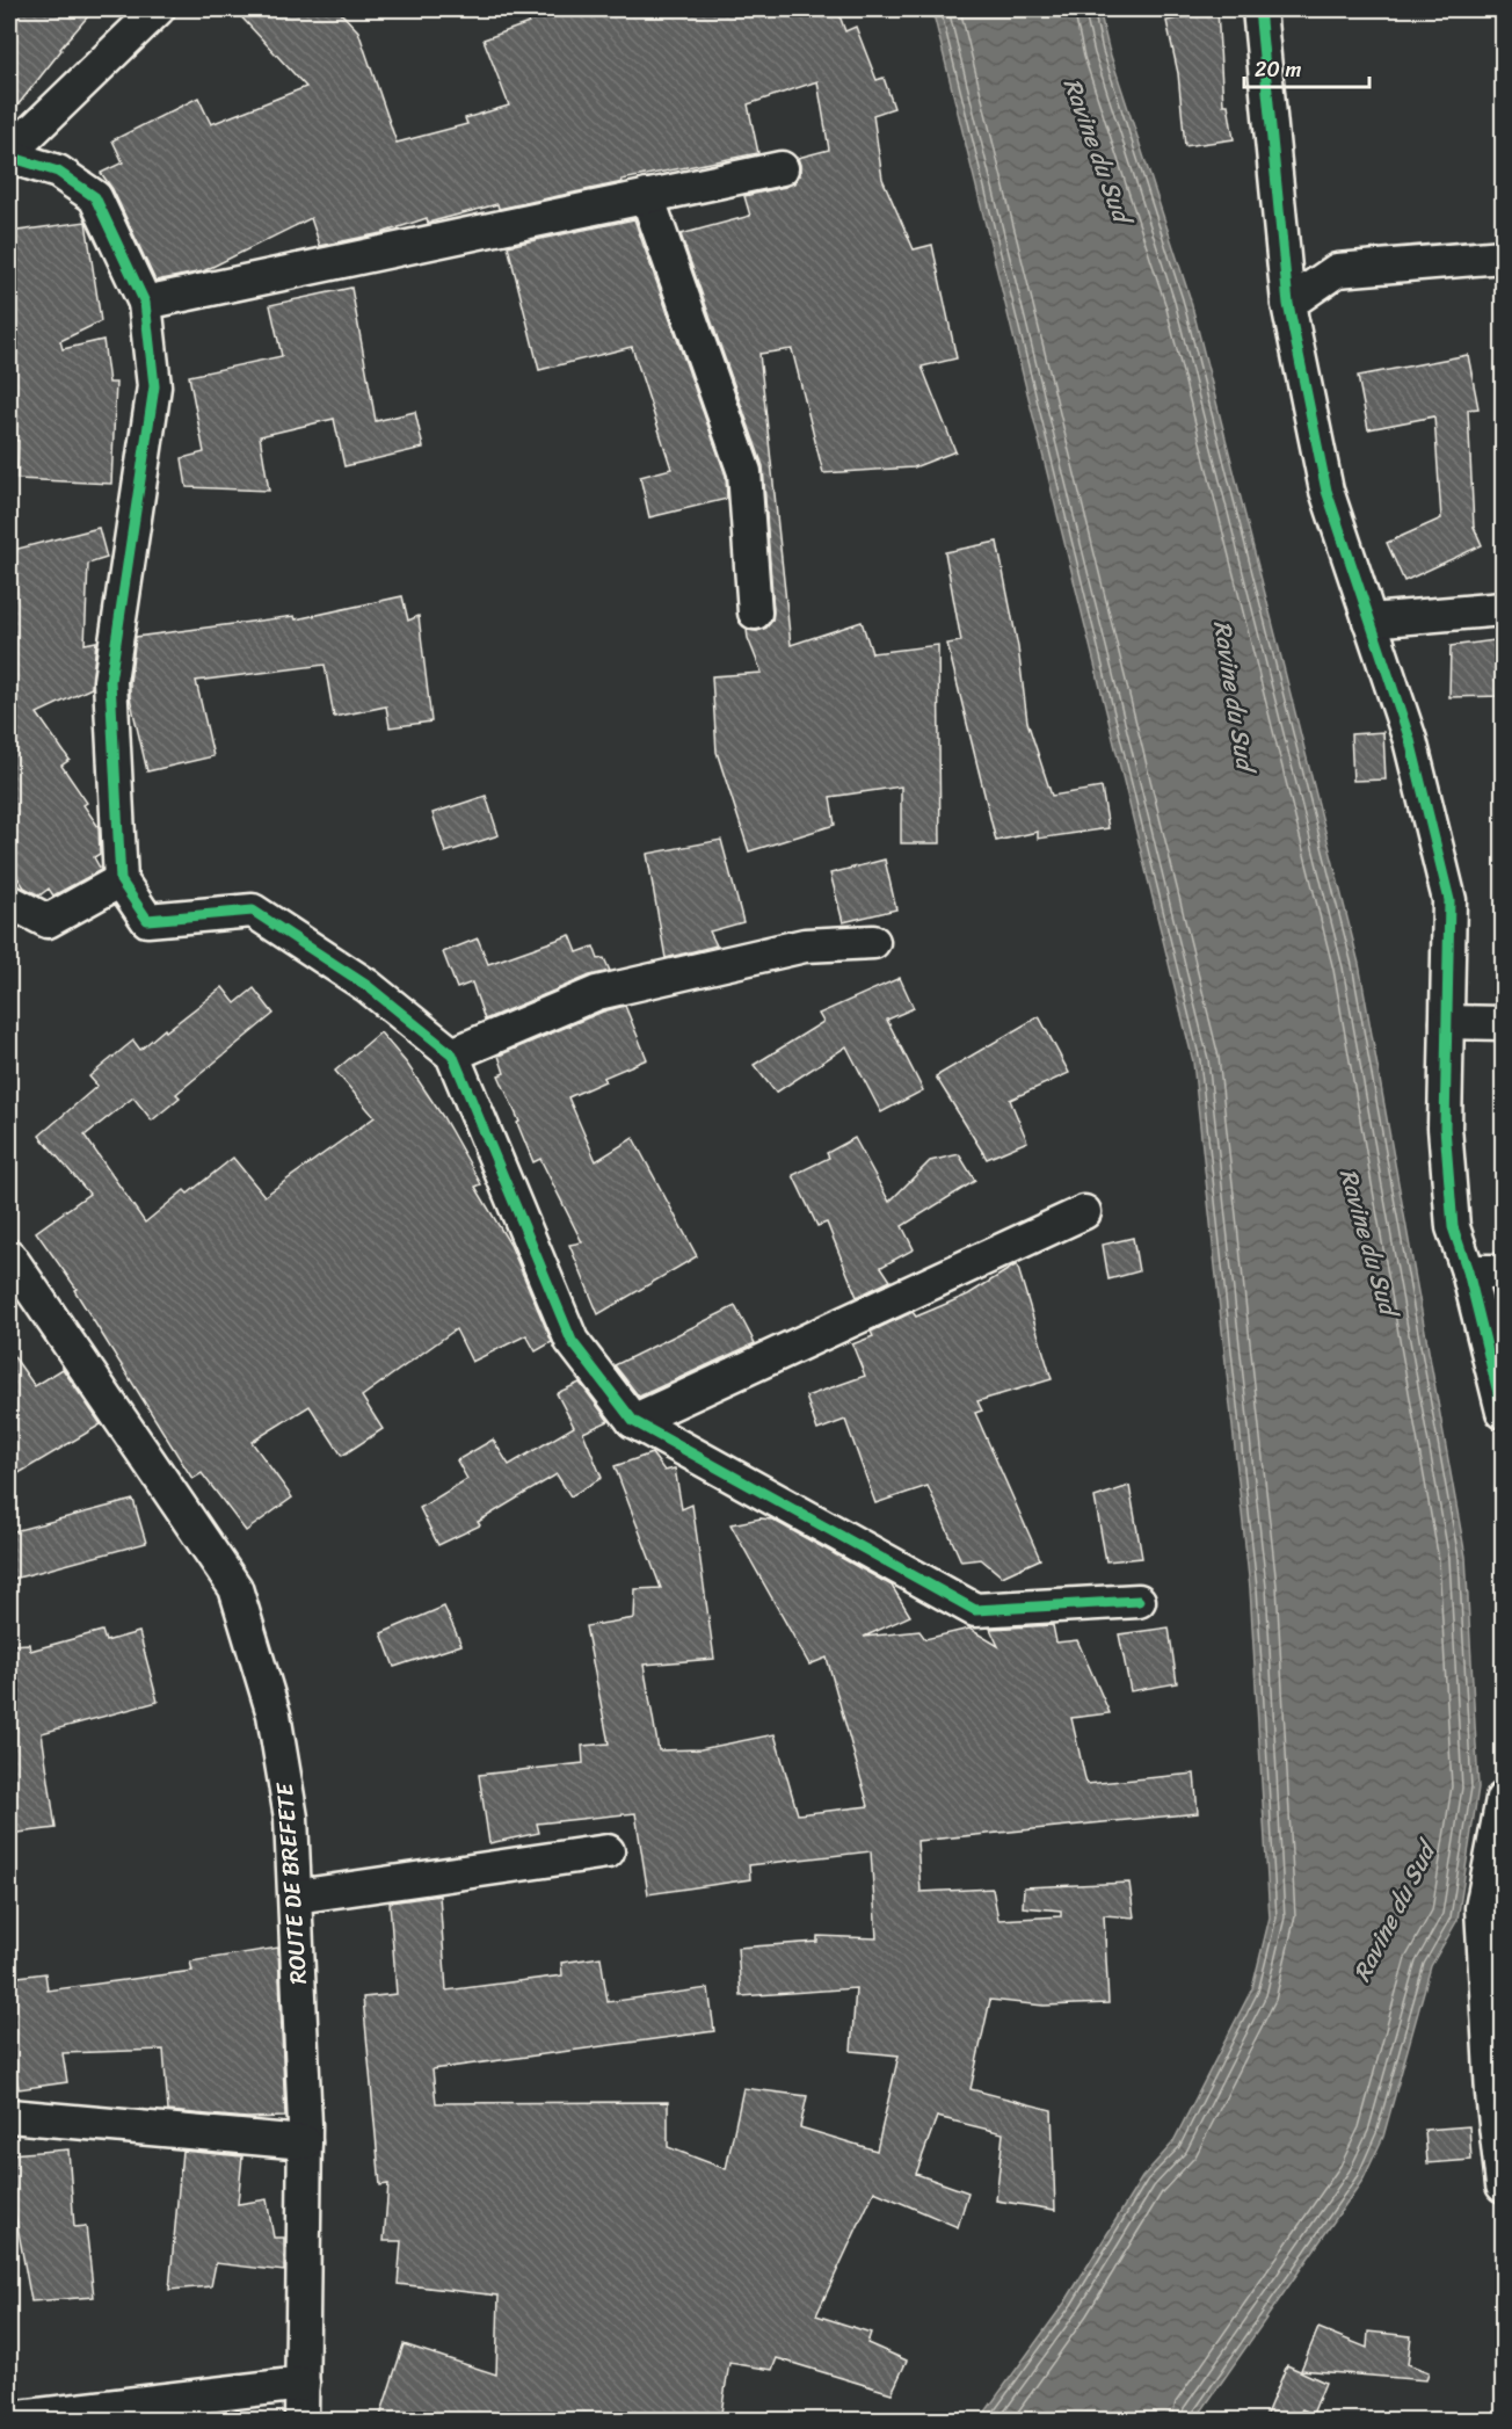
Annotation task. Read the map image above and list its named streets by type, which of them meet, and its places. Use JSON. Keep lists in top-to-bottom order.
{
  "streets": {
    "street": ["ROUTE DE BREFETE"]
  },
  "water": ["Ravine du Sud"],
  "scale_bar": "20 m"
}
